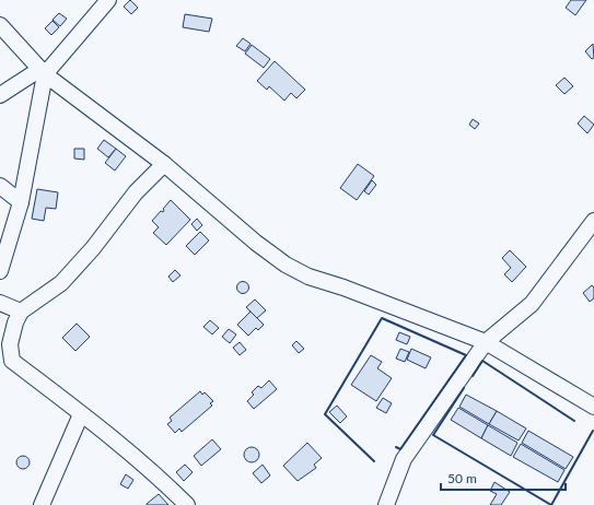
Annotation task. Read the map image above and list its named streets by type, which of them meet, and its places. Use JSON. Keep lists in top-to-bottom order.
{
  "scale_bar": "50 m"
}
